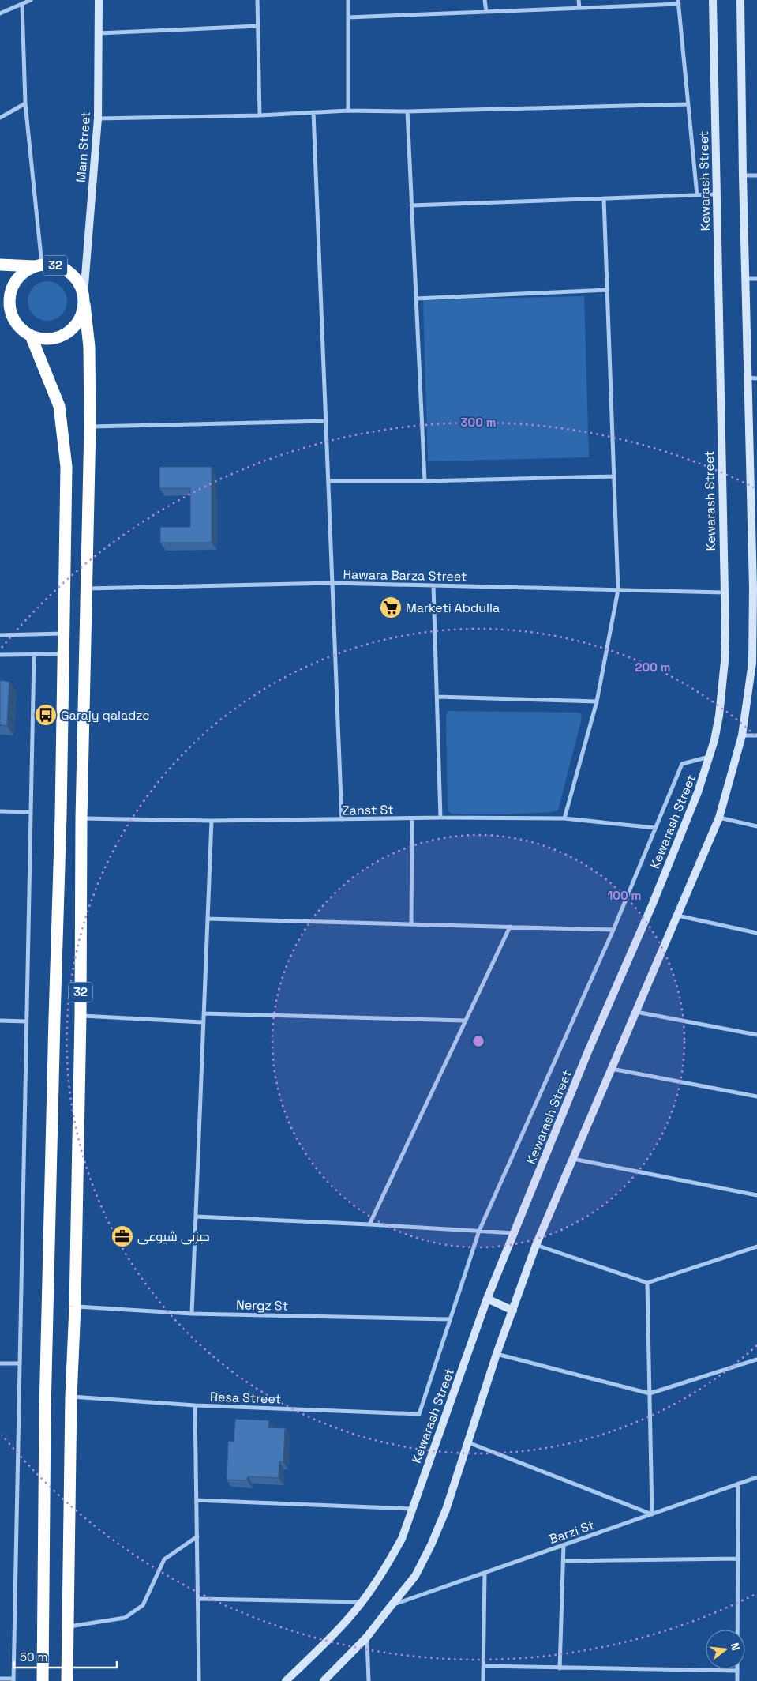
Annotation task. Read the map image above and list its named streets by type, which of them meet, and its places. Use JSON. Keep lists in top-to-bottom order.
{
  "streets": {
    "highway": ["32"],
    "main road": ["Mam Street", "Kewarash Street"],
    "street": [
      "Hawara Barza Street",
      "Zanst St",
      "Nergz St",
      "Resa Street",
      "Barzi St"
    ]
  },
  "crossings": [
    ["Mam Street", "32"],
    ["Kewarash Street", "Hawara Barza Street"],
    ["32", "Hawara Barza Street"],
    ["32", "Zanst St"],
    ["32", "Nergz St"],
    ["32", "Resa Street"],
    ["Nergz St", "Resa Street"]
  ],
  "places": {
    "supermarket": ["Marketi Abdulla"],
    "bus stop": ["Garajy qaladze"],
    "office": ["حیزبی شیوعی"]
  },
  "scale_bar": "50 m",
  "north": "right",
  "rings": ["300 m", "200 m", "100 m"]
}
